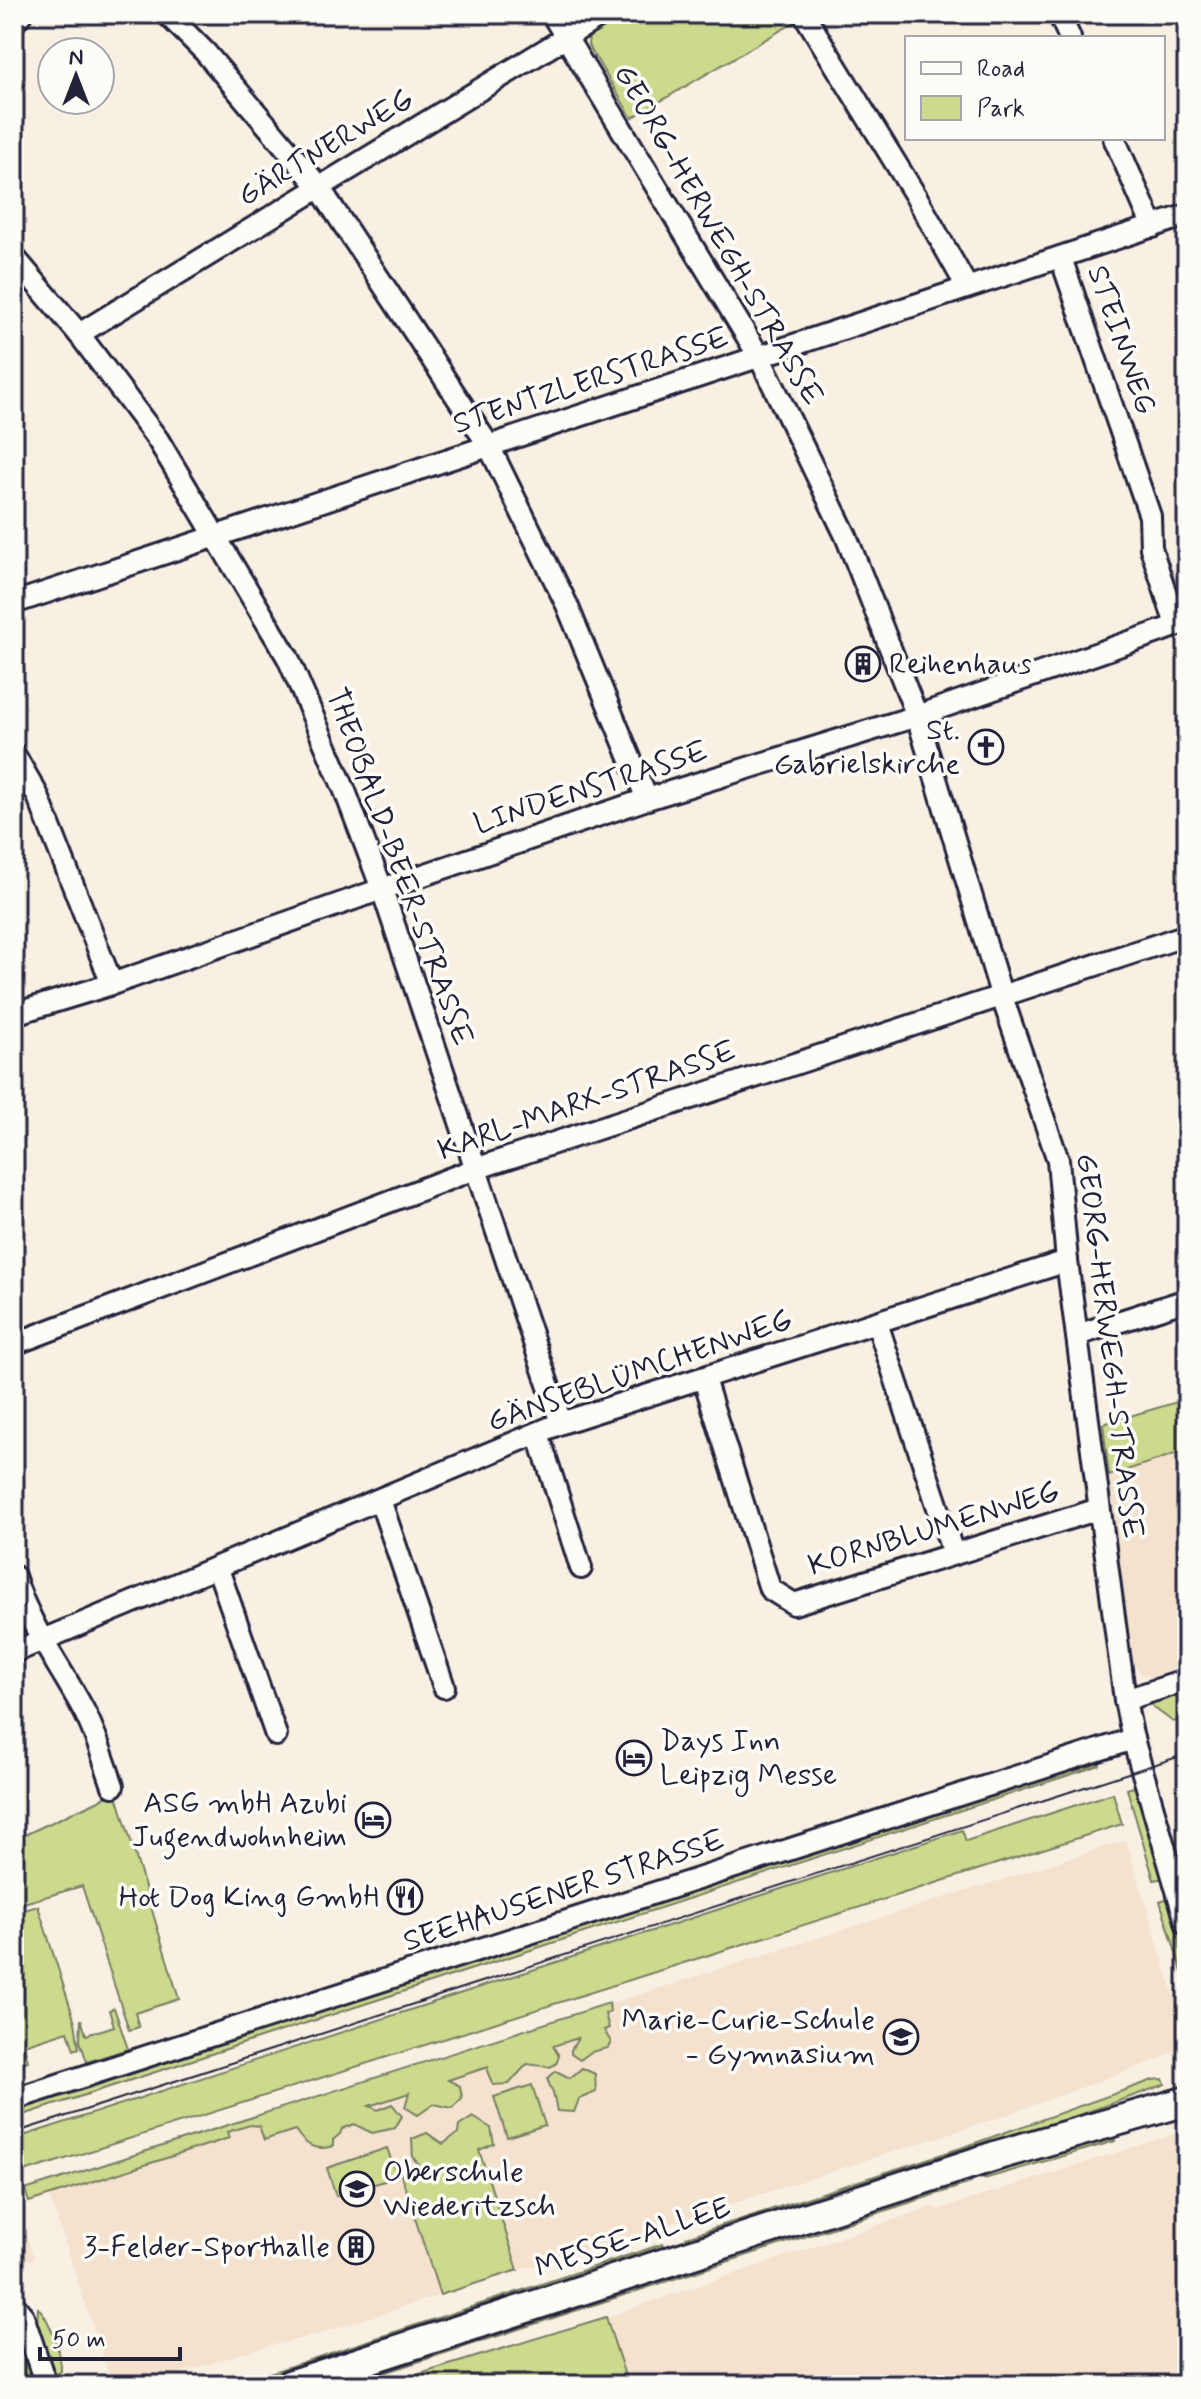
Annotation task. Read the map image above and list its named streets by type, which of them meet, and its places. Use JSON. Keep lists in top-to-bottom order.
{
  "streets": {
    "main road": ["MESSE-ALLEE"],
    "street": [
      "GÄRTNERWEG",
      "GEORG-HERWEGH-STRASSE",
      "STEINWEG",
      "STENTZLERSTRASSE",
      "LINDENSTRASSE",
      "THEOBALD-BEER-STRASSE",
      "KARL-MARX-STRASSE",
      "GÄNSEBLÜMCHENWEG",
      "KORNBLUMENWEG",
      "SEEHAUSENER STRASSE"
    ]
  },
  "crossings": [
    ["GÄRTNERWEG", "GEORG-HERWEGH-STRASSE"],
    ["GÄRTNERWEG", "THEOBALD-BEER-STRASSE"],
    ["GEORG-HERWEGH-STRASSE", "STENTZLERSTRASSE"],
    ["GEORG-HERWEGH-STRASSE", "LINDENSTRASSE"],
    ["GEORG-HERWEGH-STRASSE", "KARL-MARX-STRASSE"],
    ["GEORG-HERWEGH-STRASSE", "GÄNSEBLÜMCHENWEG"],
    ["GEORG-HERWEGH-STRASSE", "KORNBLUMENWEG"],
    ["GEORG-HERWEGH-STRASSE", "SEEHAUSENER STRASSE"],
    ["STEINWEG", "STENTZLERSTRASSE"],
    ["STEINWEG", "LINDENSTRASSE"],
    ["STENTZLERSTRASSE", "THEOBALD-BEER-STRASSE"],
    ["LINDENSTRASSE", "THEOBALD-BEER-STRASSE"],
    ["THEOBALD-BEER-STRASSE", "KARL-MARX-STRASSE"],
    ["THEOBALD-BEER-STRASSE", "GÄNSEBLÜMCHENWEG"],
    ["GÄNSEBLÜMCHENWEG", "KORNBLUMENWEG"]
  ],
  "places": {
    "building": ["Reihenhaus", "3-Felder-Sporthalle"],
    "church": ["St. Gabrielskirche"],
    "hotel": ["Days Inn Leipzig Messe", "ASG mbH Azubi Jugendwohnheim"],
    "restaurant": ["Hot Dog King GmbH"],
    "school or university": ["Marie-Curie-Schule - Gymnasium", "Oberschule Wiederitzsch"]
  },
  "legend": ["Road", "Park"],
  "scale_bar": "50 m",
  "north": "top"
}
